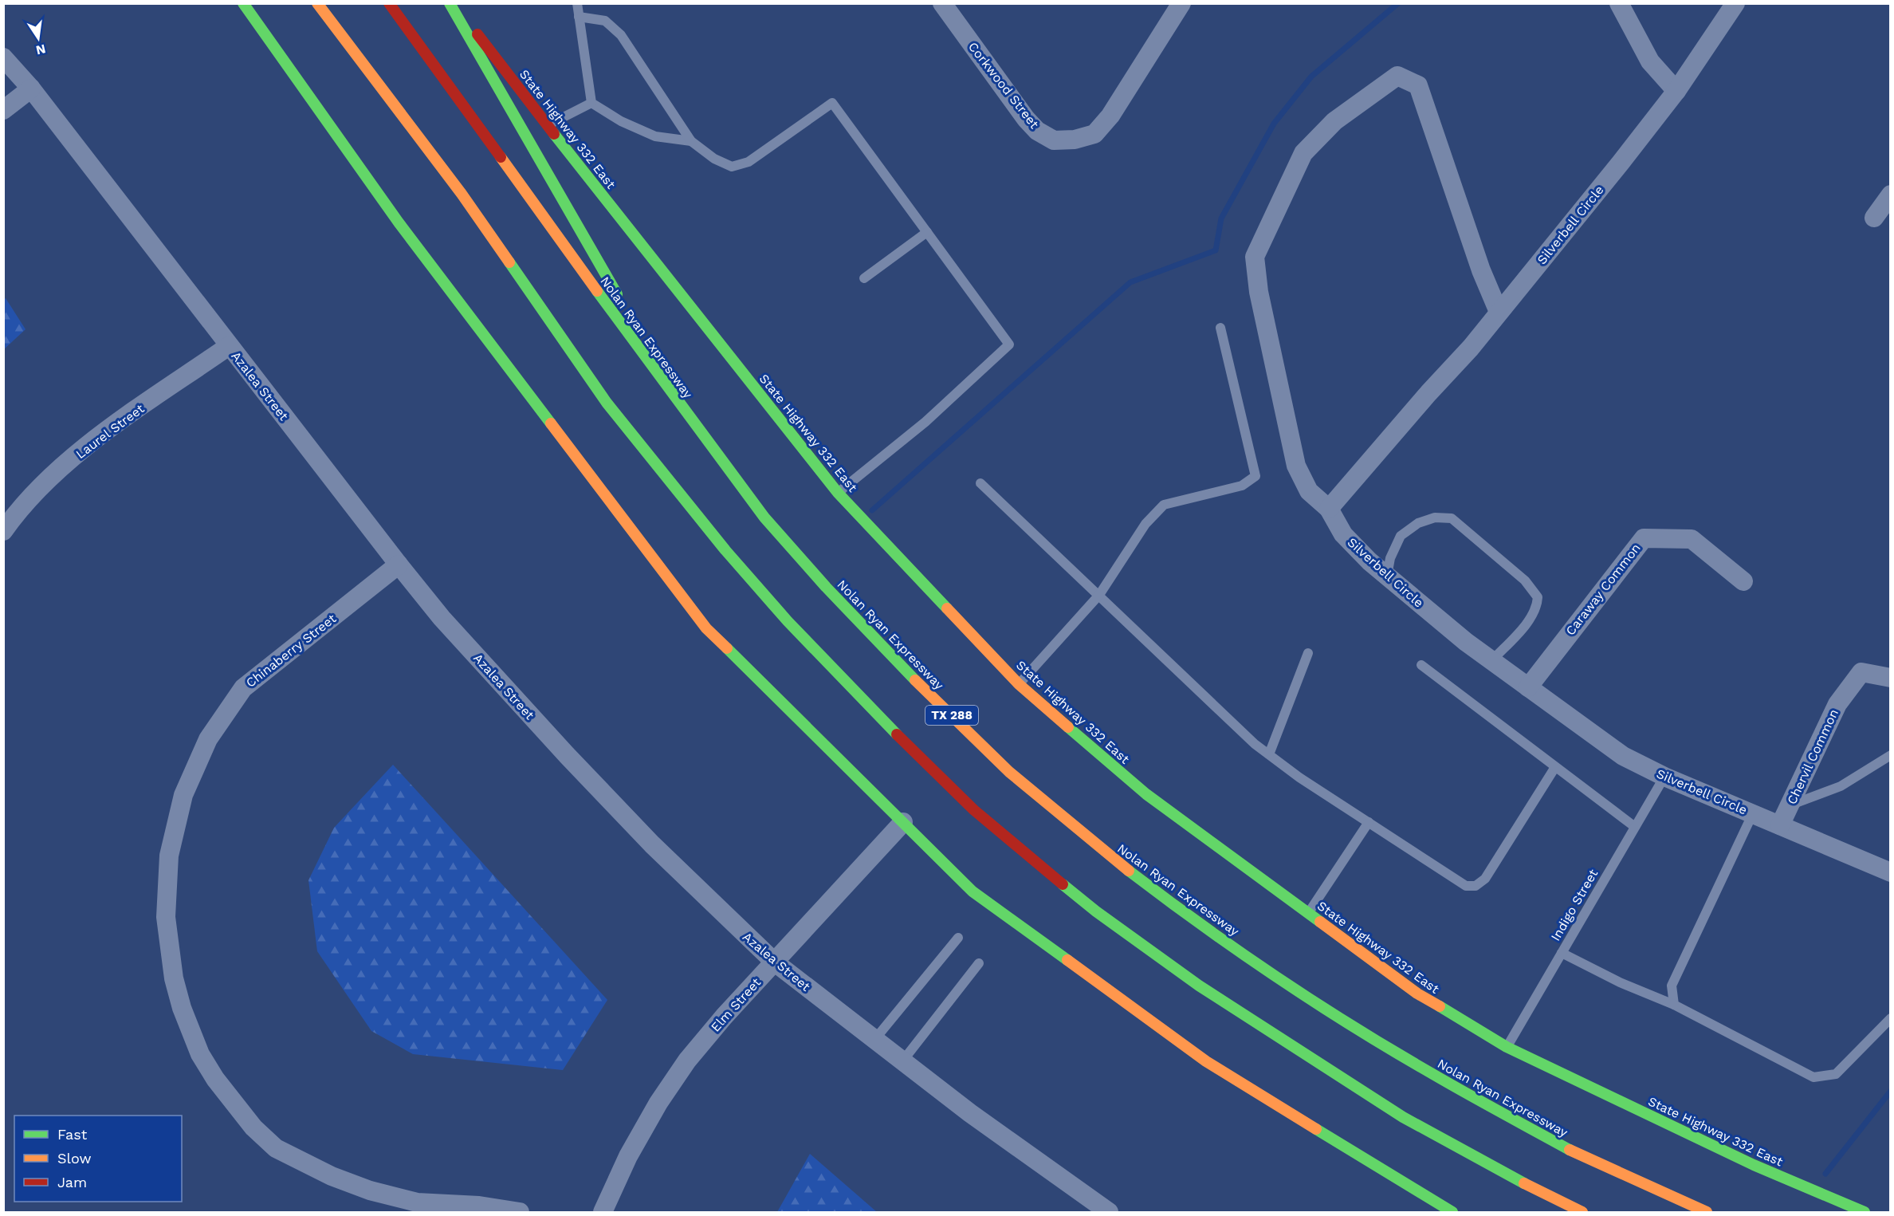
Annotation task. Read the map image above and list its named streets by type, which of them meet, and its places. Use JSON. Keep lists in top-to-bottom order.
{
  "streets": {
    "main road": ["State Highway 332 East", "Nolan Ryan Expressway", "TX 288"],
    "street": [
      "Corkwood Street",
      "Silverbell Circle",
      "Azalea Street",
      "Laurel Street",
      "Caraway Common",
      "Chinaberry Street",
      "Chervil Common",
      "Elm Street"
    ],
    "lane": ["Indigo Street"]
  },
  "crossings": [
    ["State Highway 332 East", "Indigo Street"],
    ["Silverbell Circle", "Caraway Common"],
    ["Silverbell Circle", "Chervil Common"],
    ["Silverbell Circle", "Indigo Street"],
    ["Azalea Street", "Laurel Street"],
    ["Azalea Street", "Chinaberry Street"],
    ["Azalea Street", "Elm Street"]
  ],
  "legend": ["Fast", "Slow", "Jam"],
  "north": "bottom"
}
